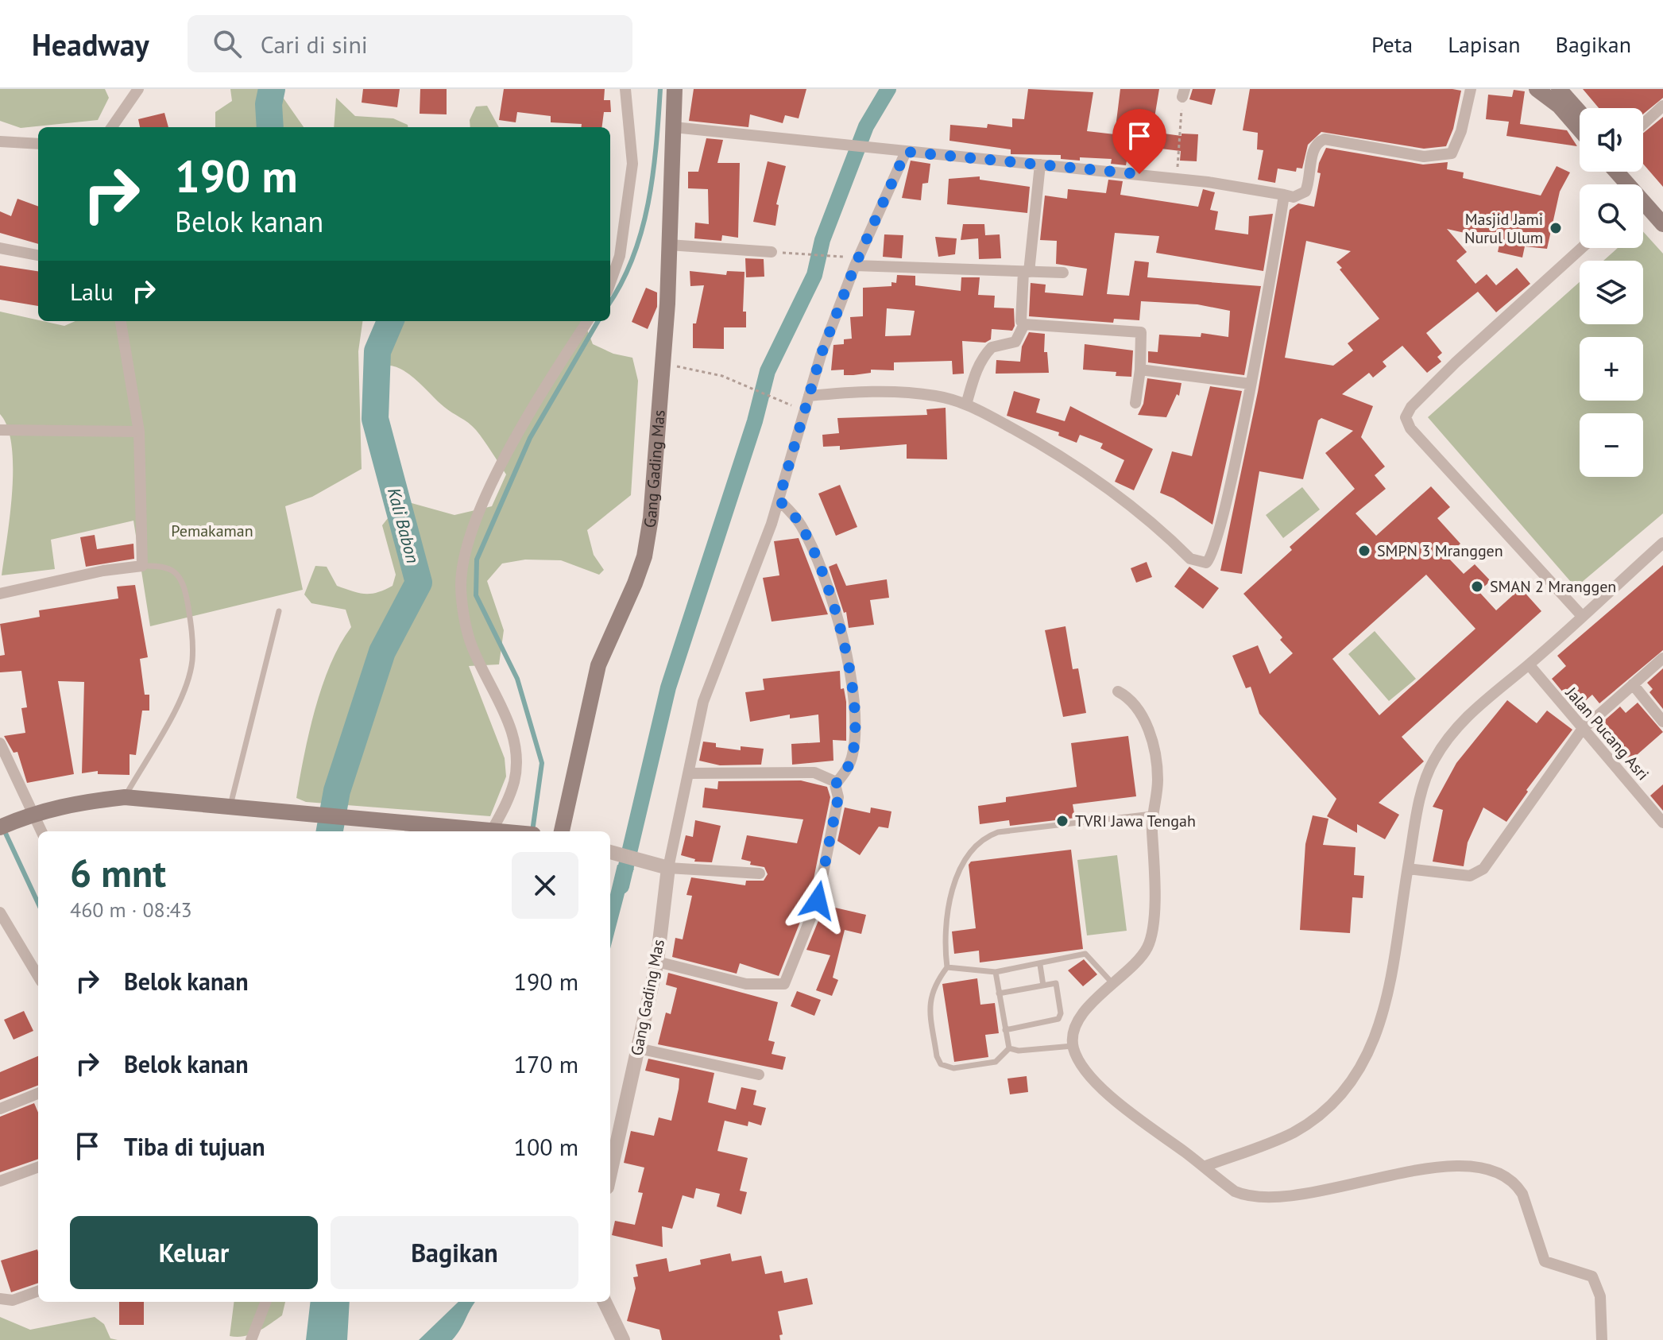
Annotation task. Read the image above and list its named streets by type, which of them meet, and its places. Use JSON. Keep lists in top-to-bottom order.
{
  "streets": {
    "main road": ["Gang Gading Mas"],
    "street": ["Jalan Pucang Asri"]
  },
  "water": ["Kali Babon"],
  "parks": ["Pemakaman"],
  "places": [
    "Masjid Jami Nurul Ulum",
    "SMPN 3 Mranggen",
    "SMAN 2 Mranggen",
    "TVRI Jawa Tengah"
  ],
  "page": {
    "header": "Headway",
    "search": "Cari di sini",
    "nav": ["Peta", "Lapisan", "Bagikan"],
    "map_buttons": ["+", "−"],
    "turn": ["190 m", "Belok kanan"],
    "then": "Lalu",
    "heading": ["6 mnt", "460 m · 08:43"],
    "list": [
      {
        "name": "Belok kanan",
        "value": "190 m"
      },
      {
        "name": "Belok kanan",
        "value": "170 m"
      },
      {
        "name": "Tiba di tujuan",
        "value": "100 m"
      }
    ],
    "buttons": ["Keluar", "Bagikan"]
  }
}
